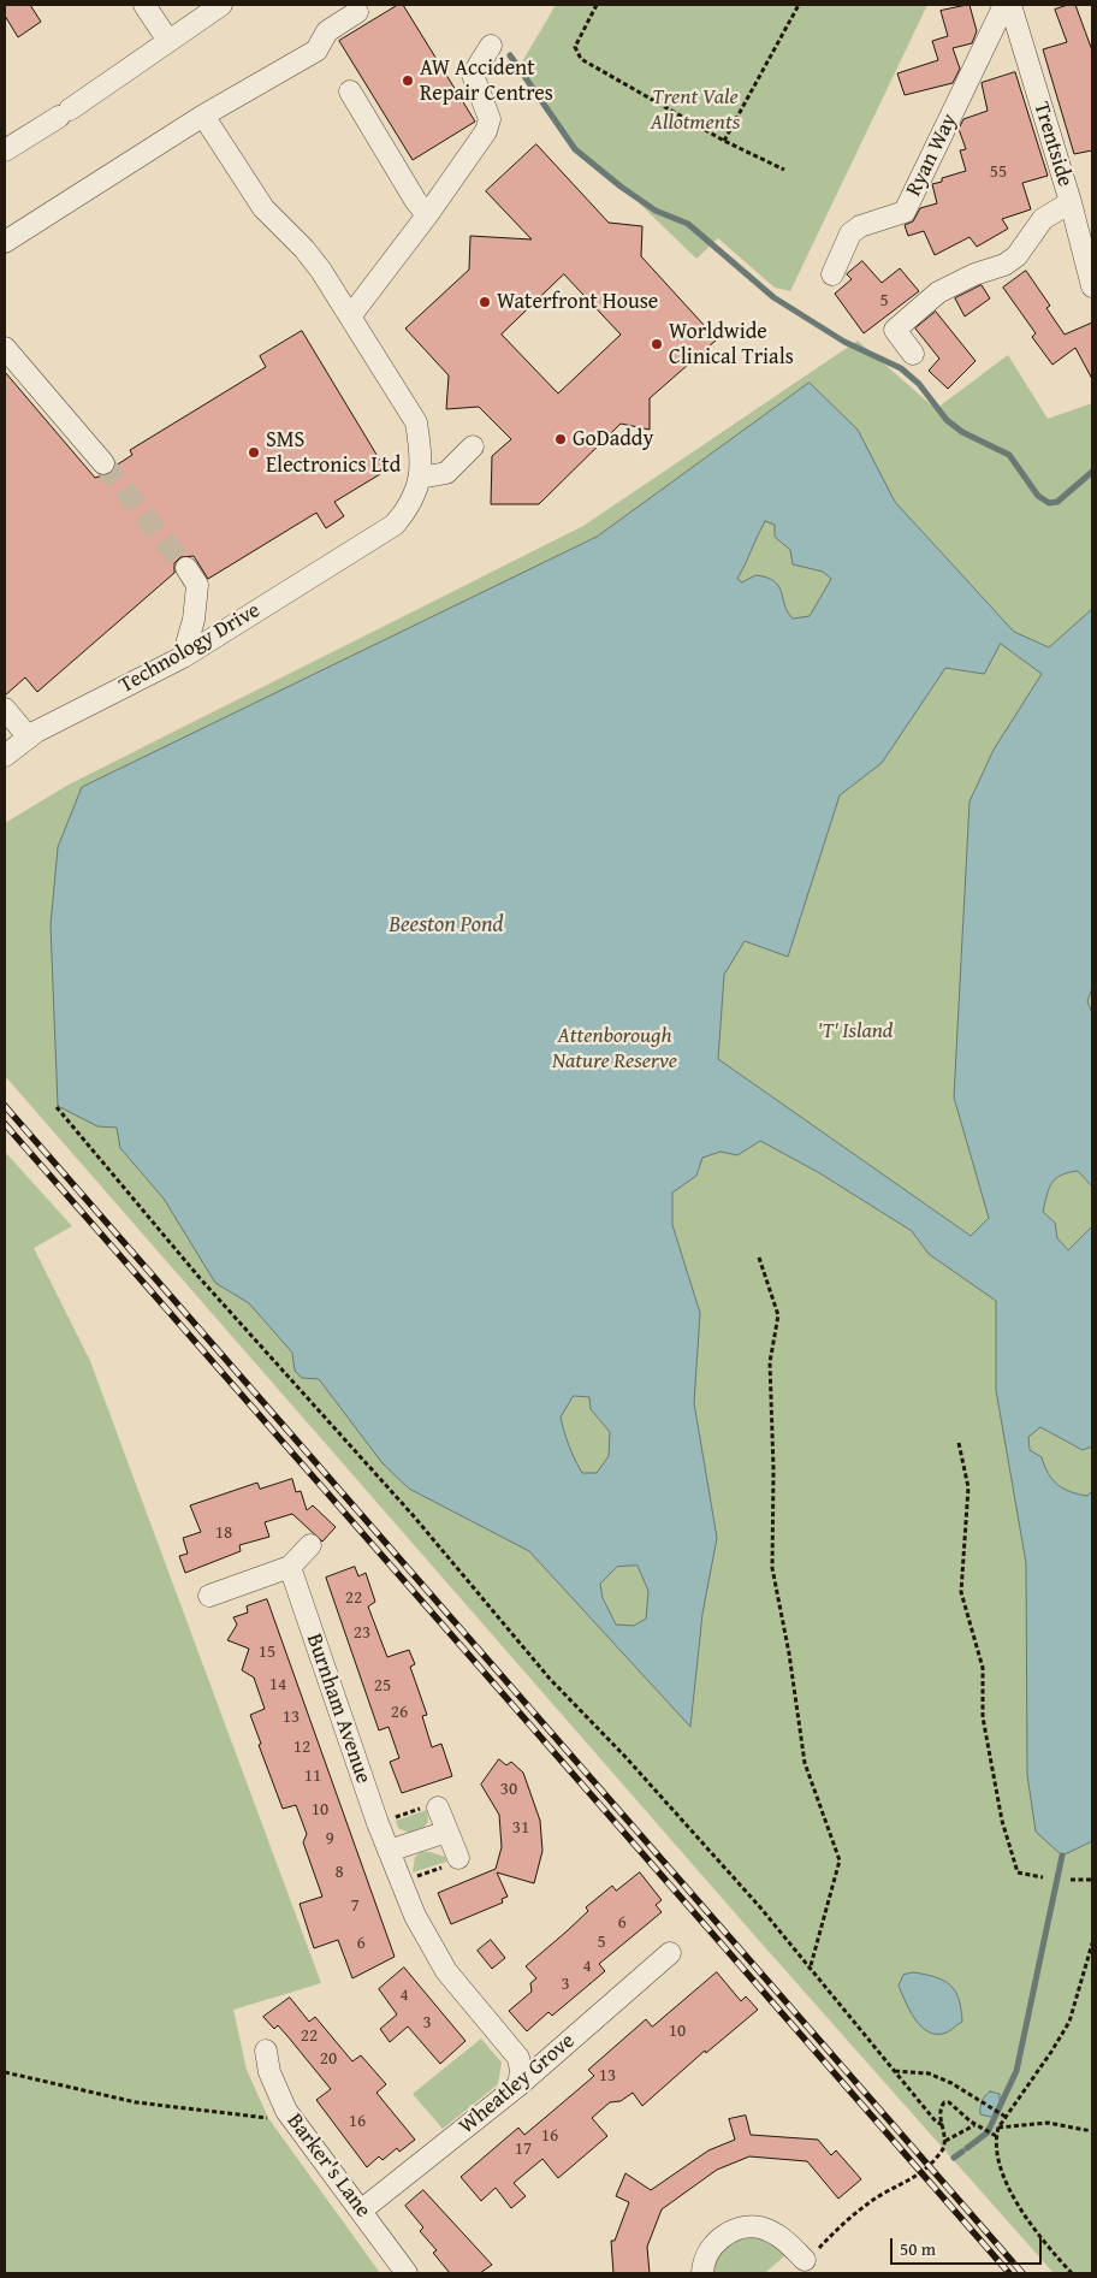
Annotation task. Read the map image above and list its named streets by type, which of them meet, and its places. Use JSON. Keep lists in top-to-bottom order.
{
  "streets": {
    "street": [
      "Trentside",
      "Ryan Way",
      "Technology Drive",
      "Burnham Avenue",
      "Wheatley Grove",
      "Barker's Lane"
    ]
  },
  "crossings": [
    ["Burnham Avenue", "Wheatley Grove"],
    ["Wheatley Grove", "Barker's Lane"]
  ],
  "water": ["Beeston Pond"],
  "parks": ["Trent Vale Allotments", "'T' Island", "Attenborough Nature Reserve"],
  "places": [
    "AW Accident Repair Centres",
    "Waterfront House",
    "Worldwide Clinical Trials",
    "GoDaddy",
    "SMS Electronics Ltd"
  ],
  "house_numbers": [
    "55",
    "5",
    "18",
    "22",
    "23",
    "15",
    "14",
    "25",
    "26",
    "13",
    "12",
    "11",
    "30",
    "10",
    "31",
    "9",
    "8",
    "7",
    "6",
    "5",
    "6",
    "4",
    "3",
    "4",
    "3",
    "10",
    "22",
    "20",
    "13",
    "16",
    "16",
    "17"
  ],
  "scale_bar": "50 m"
}
